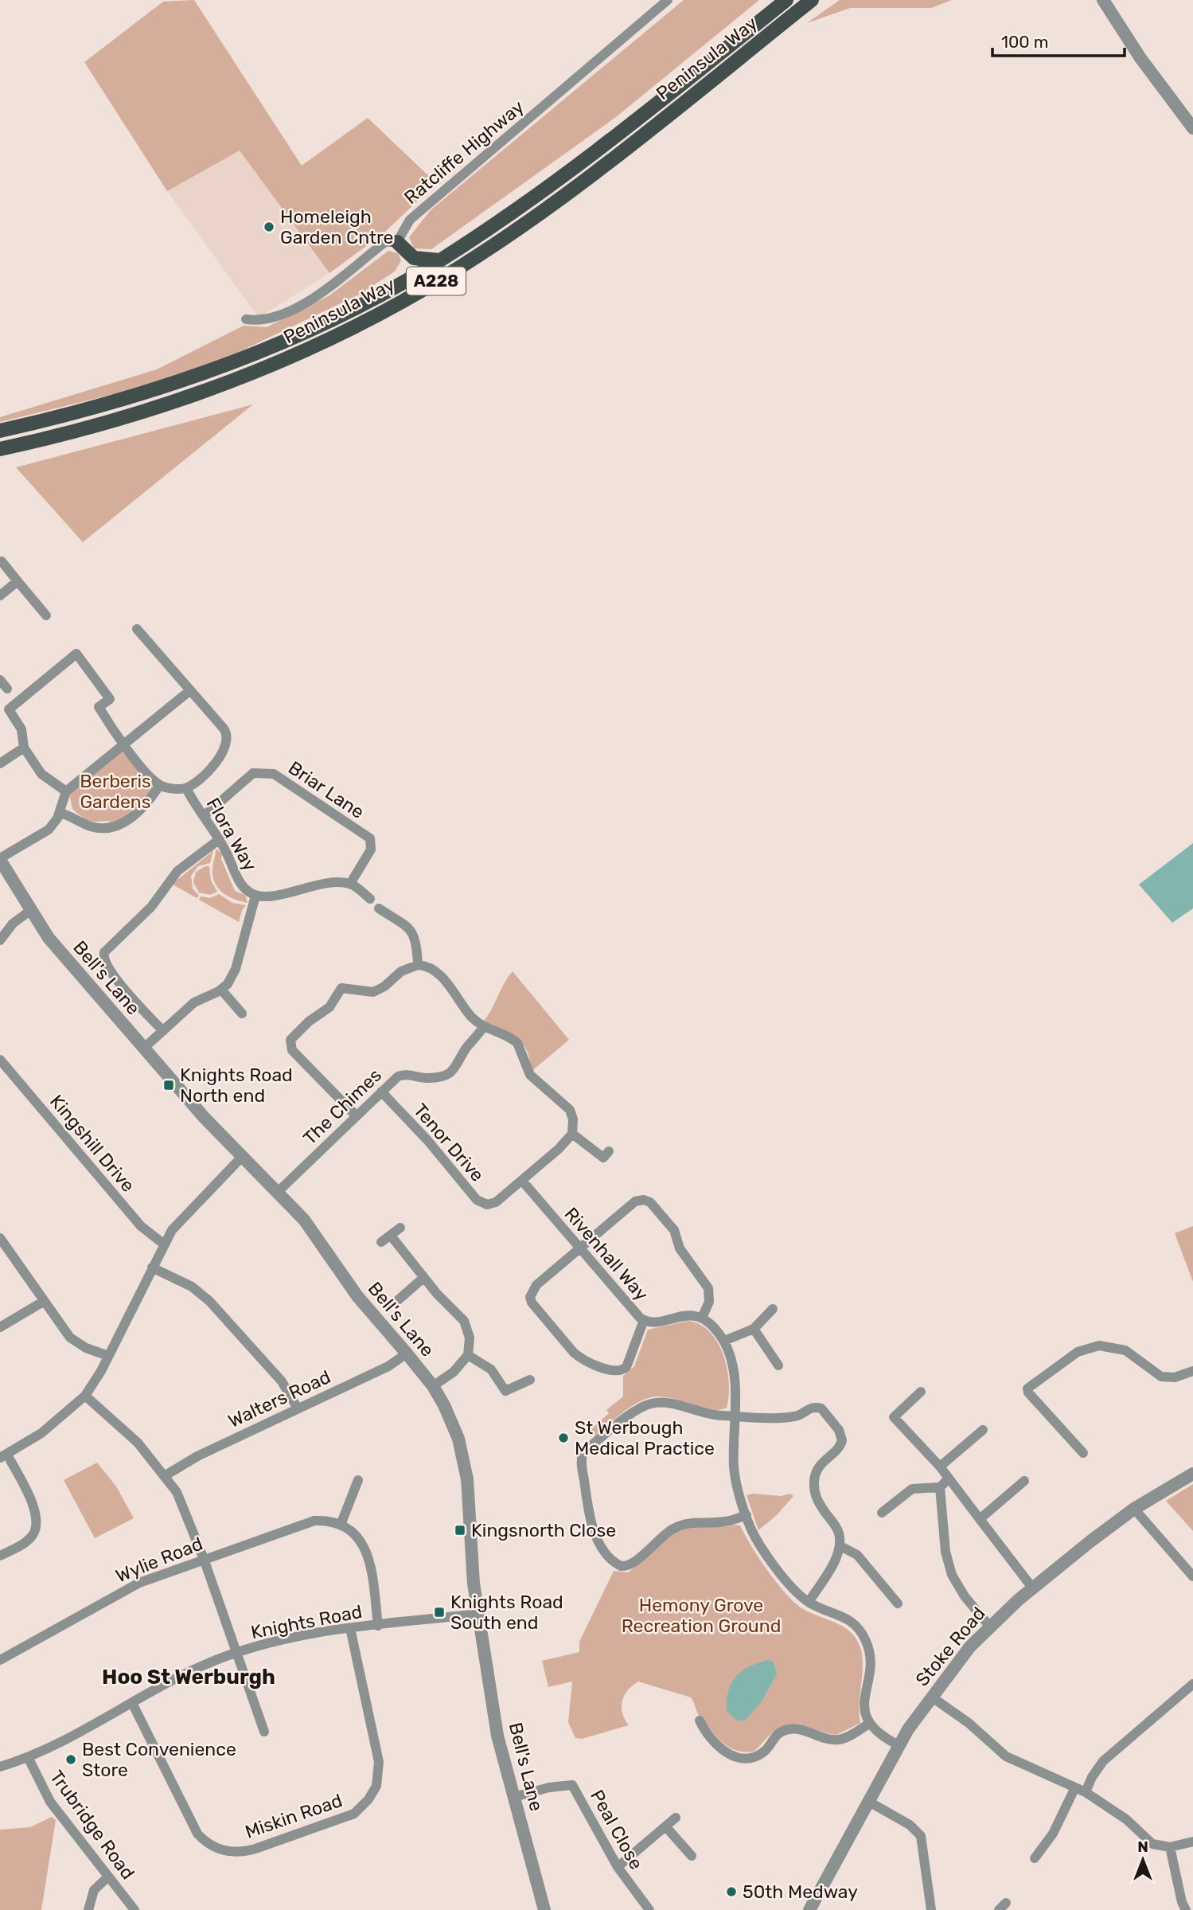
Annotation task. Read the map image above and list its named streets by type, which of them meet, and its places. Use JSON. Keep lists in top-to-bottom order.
{
  "streets": {
    "main road": ["Peninsula Way", "A228"],
    "street": [
      "Ratcliffe Highway",
      "Briar Lane",
      "Flora Way",
      "Bell's Lane",
      "The Chimes",
      "Tenor Drive",
      "Kingshill Drive",
      "Rivenhall Way",
      "Walters Road",
      "Wylie Road",
      "Knights Road",
      "Stoke Road",
      "Miskin Road",
      "Trubridge Road",
      "Peal Close"
    ]
  },
  "crossings": [
    ["Briar Lane", "Flora Way"],
    ["Bell's Lane", "The Chimes"],
    ["Bell's Lane", "Walters Road"],
    ["Bell's Lane", "Knights Road"],
    ["Bell's Lane", "Peal Close"],
    ["The Chimes", "Tenor Drive"],
    ["Tenor Drive", "Rivenhall Way"],
    ["Knights Road", "Miskin Road"],
    ["Knights Road", "Trubridge Road"]
  ],
  "districts": ["Hoo St Werburgh"],
  "parks": ["Berberis Gardens", "Hemony Grove Recreation Ground"],
  "places": {
    "other": [
      "Homeleigh Garden Cntre",
      "St Werbough Medical Practice",
      "Best Convenience Store",
      "50th Medway"
    ],
    "transit": ["Knights Road North end", "Kingsnorth Close", "Knights Road South end"]
  },
  "scale_bar": "100 m",
  "north": "top"
}
